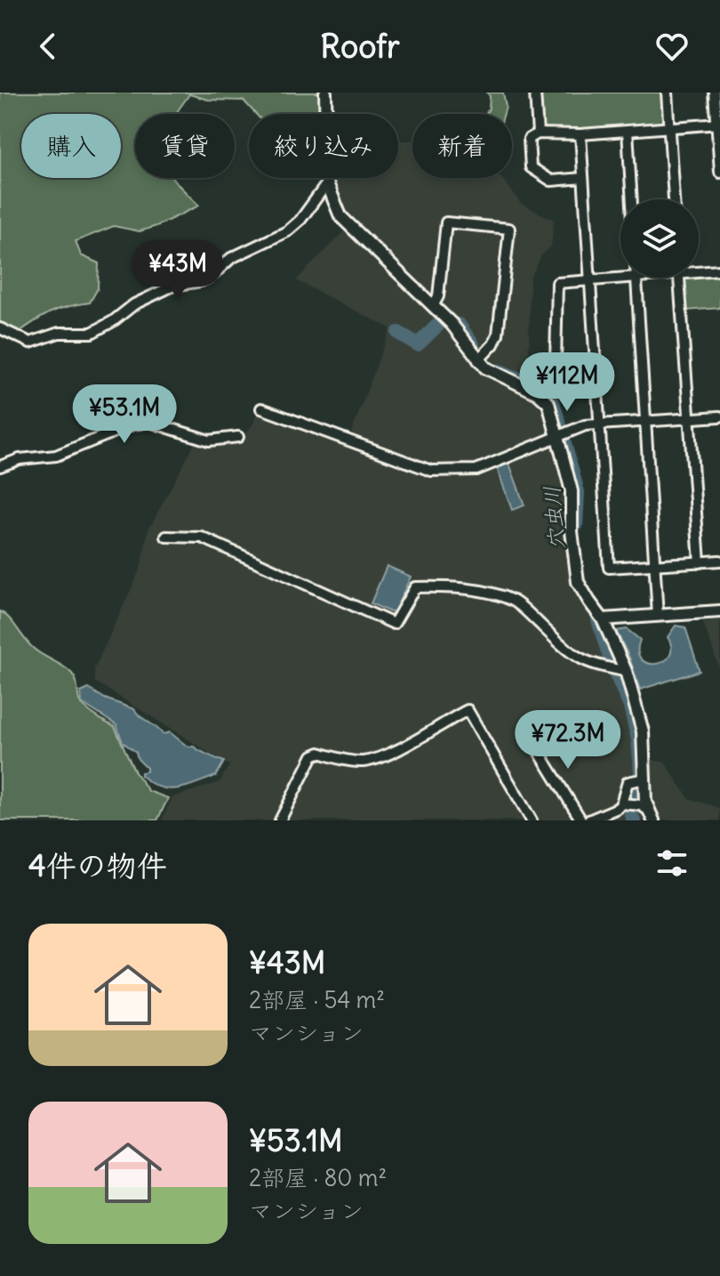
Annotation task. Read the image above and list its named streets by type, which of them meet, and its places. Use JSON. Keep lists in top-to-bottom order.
{
  "water": ["穴虫川"],
  "page": {
    "header": "Roofr",
    "chip": [
      "購入",
      "賃貸",
      "絞り込み",
      "新着"
    ],
    "price": [
      "¥43M",
      "¥112M",
      "¥53.1M",
      "¥72.3M"
    ],
    "heading": "4件の物件",
    "list": [
      {
        "name": "¥43M",
        "note": "2部屋 · 54 m² · マンション"
      },
      {
        "name": "¥53.1M",
        "note": "2部屋 · 80 m² · マンション"
      }
    ]
  }
}
